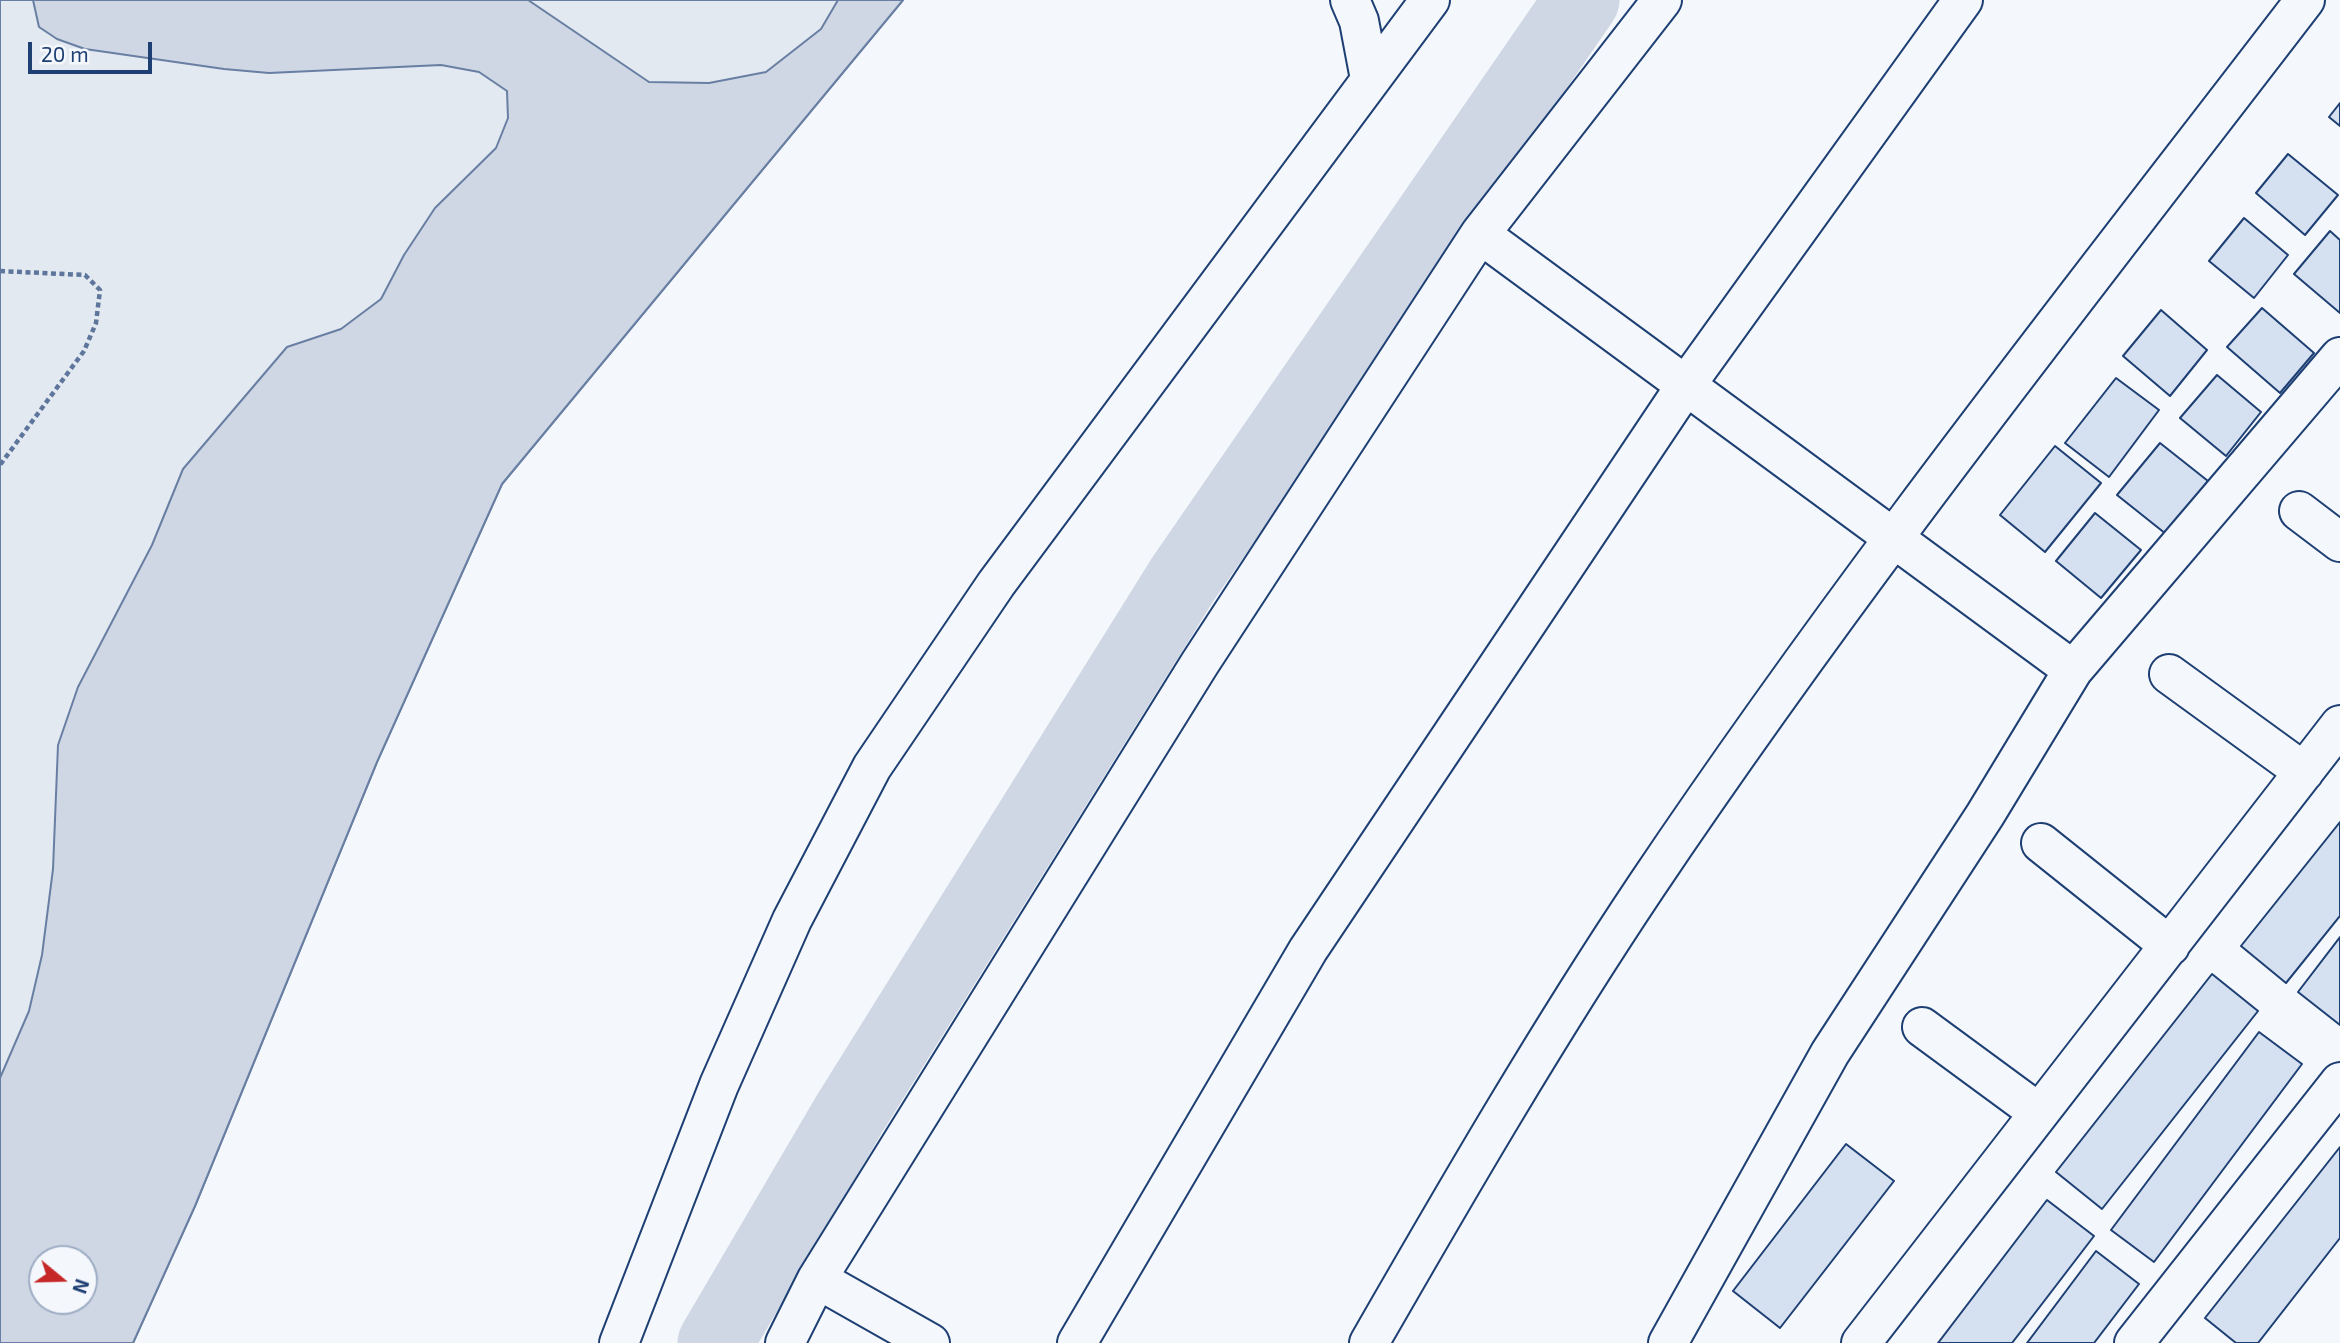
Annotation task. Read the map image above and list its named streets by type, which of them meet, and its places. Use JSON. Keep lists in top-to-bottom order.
{
  "scale_bar": "20 m",
  "north": "right"
}
